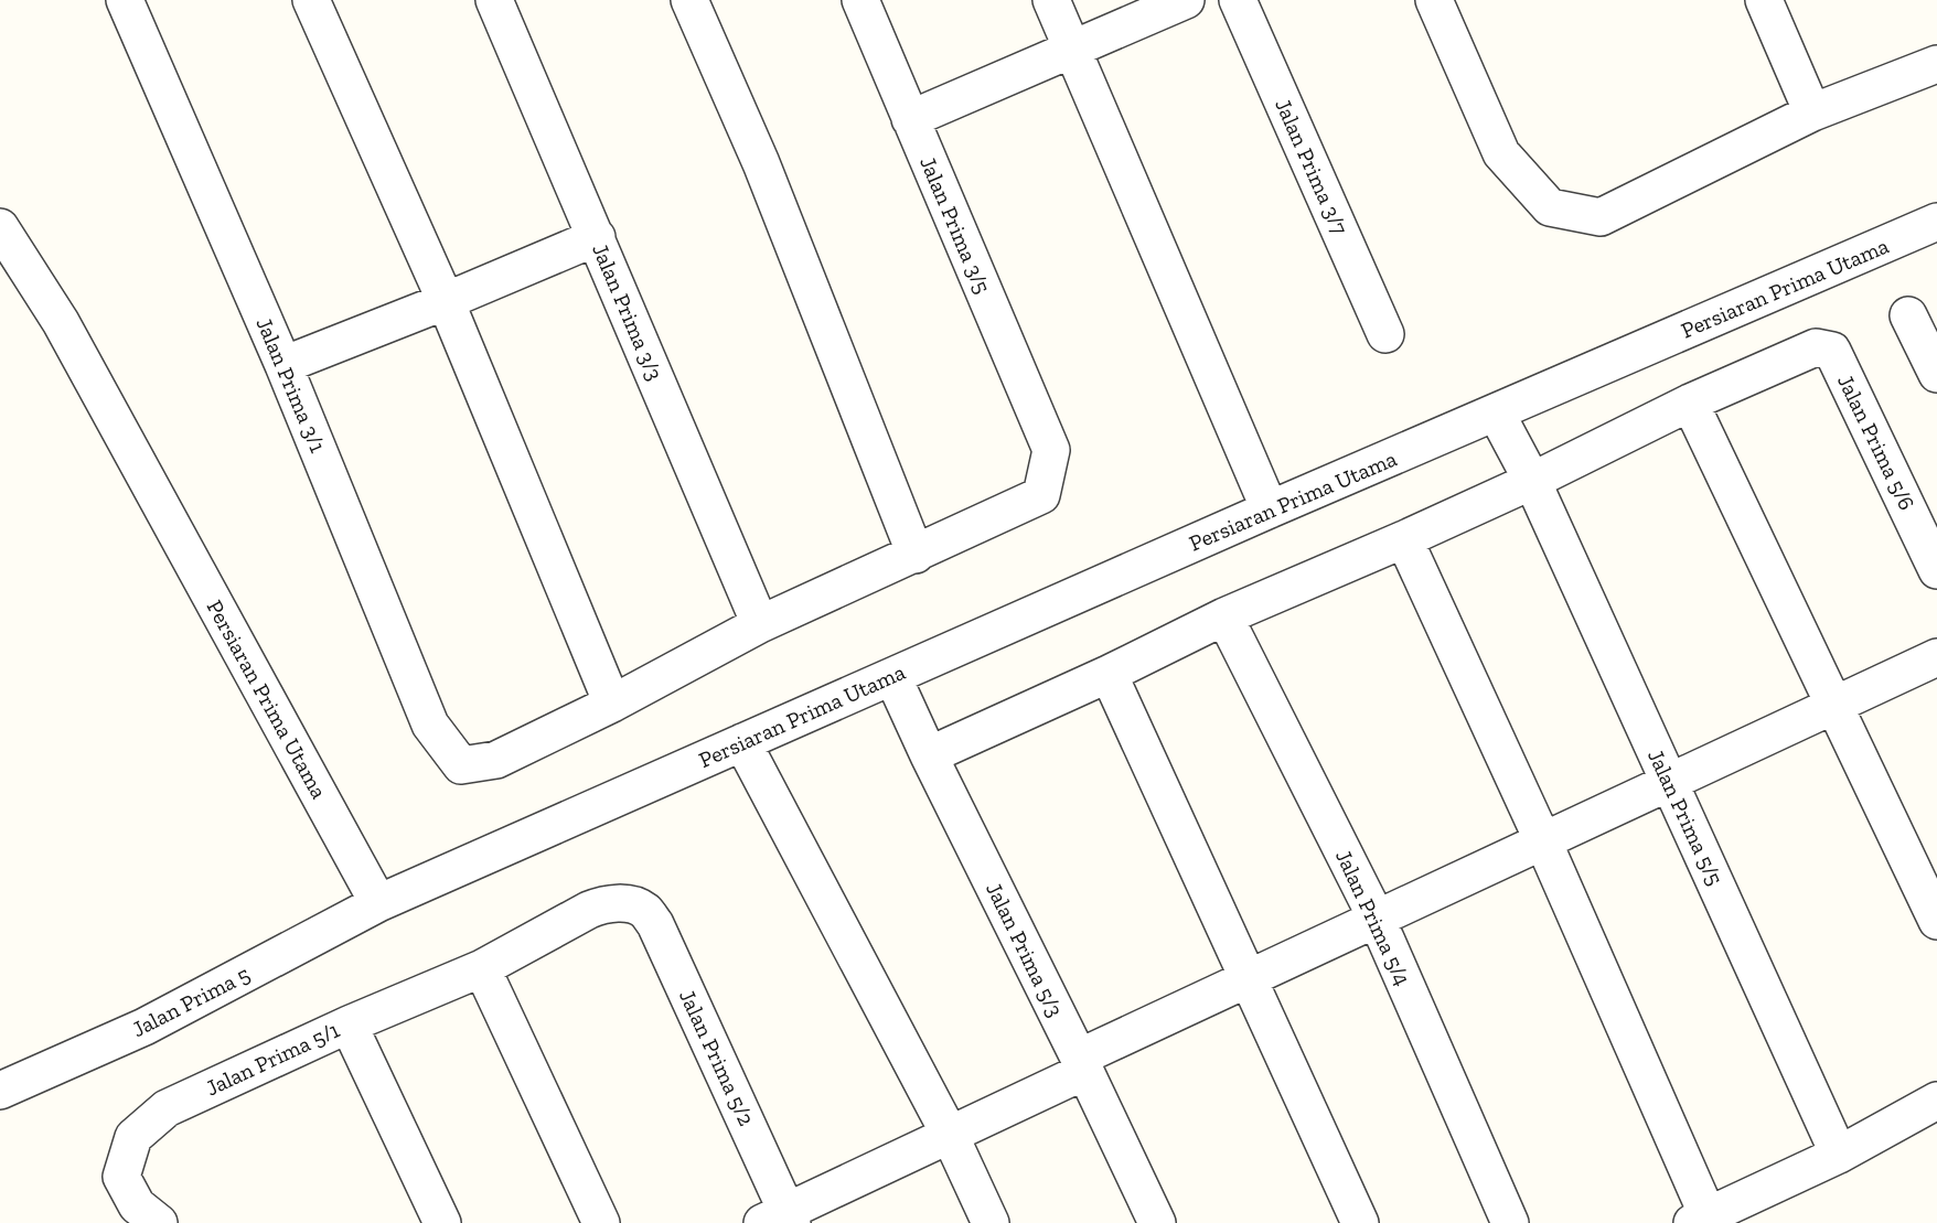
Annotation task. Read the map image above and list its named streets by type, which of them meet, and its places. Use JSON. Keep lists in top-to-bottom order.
{
  "streets": {
    "street": [
      "Jalan Prima 3/7",
      "Jalan Prima 3/5",
      "Persiaran Prima Utama",
      "Jalan Prima 3/3",
      "Jalan Prima 3/1",
      "Jalan Prima 5/6",
      "Jalan Prima 5/5",
      "Jalan Prima 5/4",
      "Jalan Prima 5/3",
      "Jalan Prima 5",
      "Jalan Prima 5/2",
      "Jalan Prima 5/1"
    ]
  },
  "crossings": [
    ["Persiaran Prima Utama", "Jalan Prima 5/5"],
    ["Persiaran Prima Utama", "Jalan Prima 5/3"],
    ["Persiaran Prima Utama", "Jalan Prima 5"]
  ]
}
